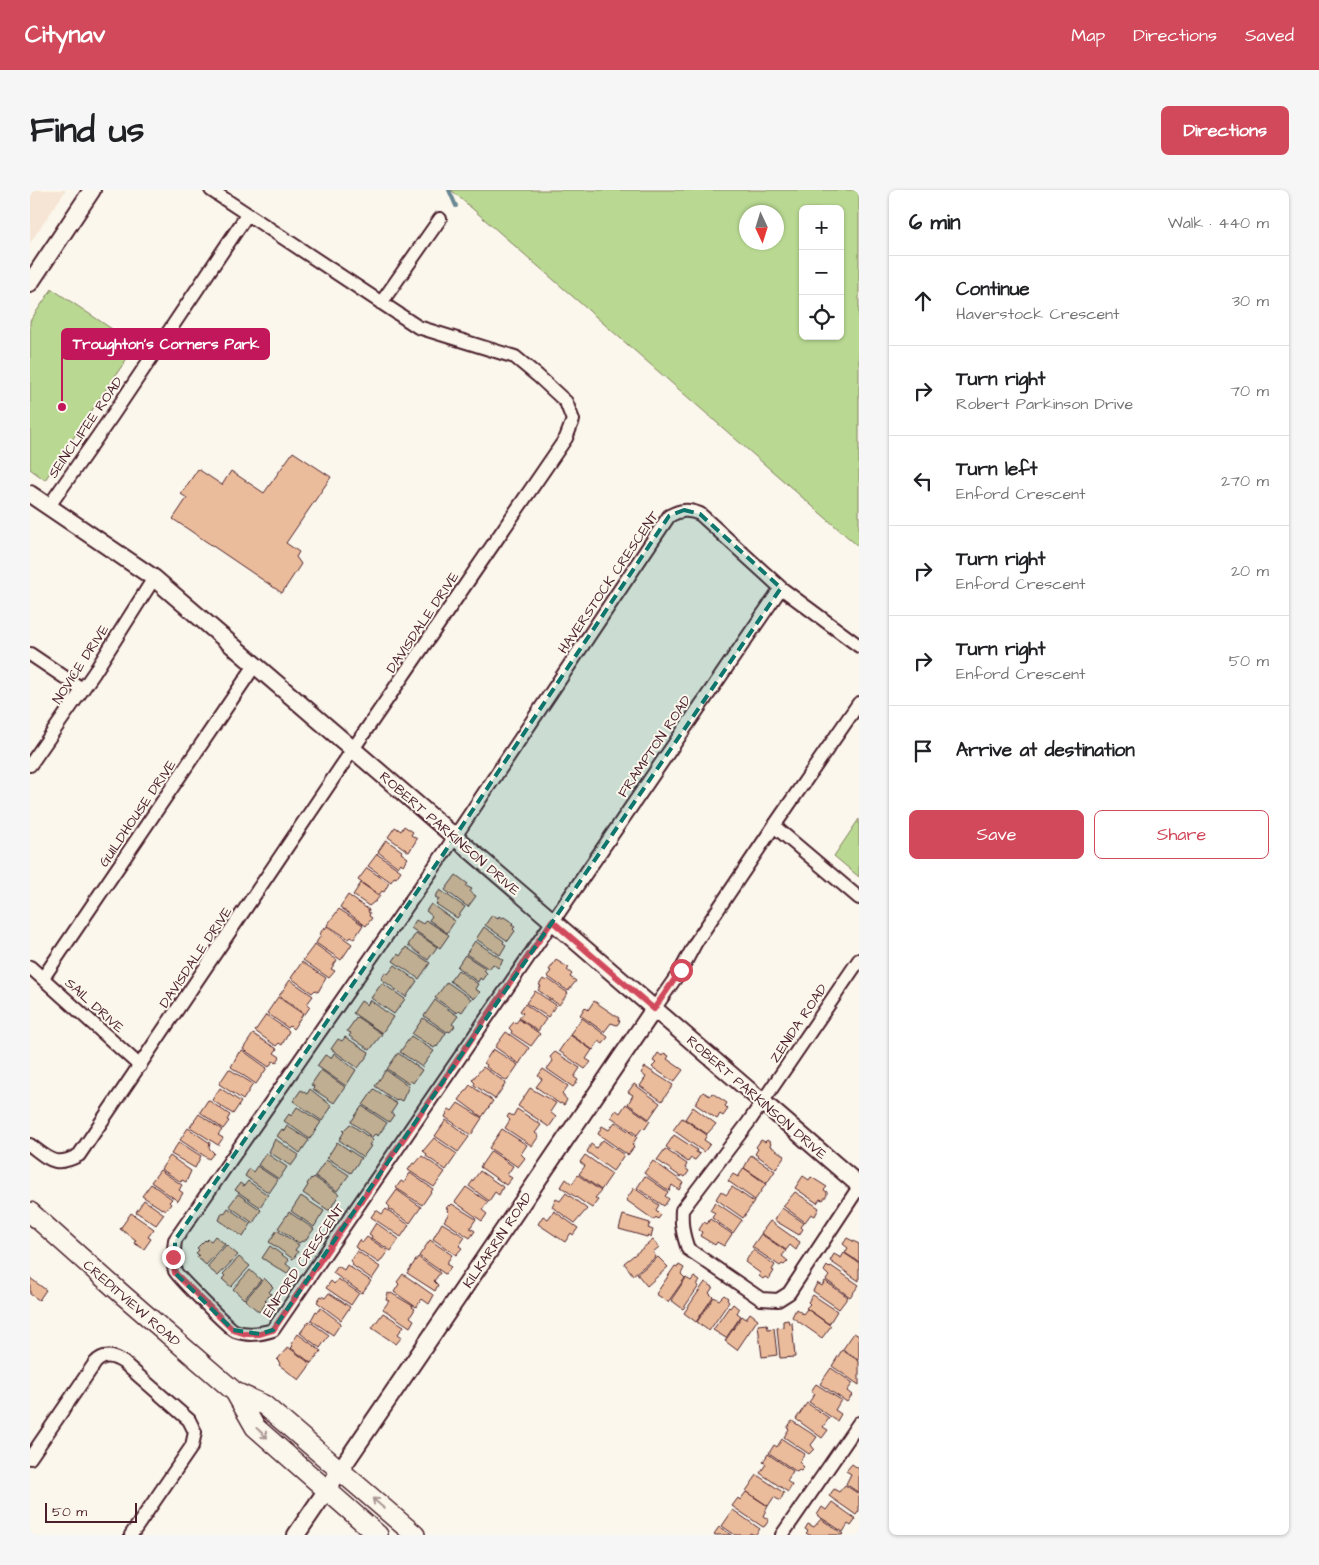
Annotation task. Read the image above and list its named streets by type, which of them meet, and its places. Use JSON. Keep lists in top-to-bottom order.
{
  "streets": {
    "main road": ["CREDITVIEW ROAD"],
    "street": [
      "SEINCLIFEE ROAD",
      "HAVERSTOCK CRESCENT",
      "DAVISDALE DRIVE",
      "NOVICE DRIVE",
      "FRAMPTON ROAD",
      "GUILDHOUSE DRIVE",
      "ROBERT PARKINSON DRIVE",
      "SAIL DRIVE",
      "ZENIDA ROAD",
      "KILKARRIN ROAD",
      "ENFORD CRESCENT"
    ]
  },
  "crossings": [
    ["SEINCLIFEE ROAD", "DAVISDALE DRIVE"],
    ["SEINCLIFEE ROAD", "ROBERT PARKINSON DRIVE"],
    ["HAVERSTOCK CRESCENT", "FRAMPTON ROAD"],
    ["HAVERSTOCK CRESCENT", "ROBERT PARKINSON DRIVE"],
    ["HAVERSTOCK CRESCENT", "ENFORD CRESCENT"],
    ["DAVISDALE DRIVE", "ROBERT PARKINSON DRIVE"],
    ["DAVISDALE DRIVE", "SAIL DRIVE"],
    ["NOVICE DRIVE", "ROBERT PARKINSON DRIVE"],
    ["FRAMPTON ROAD", "ROBERT PARKINSON DRIVE"],
    ["FRAMPTON ROAD", "ENFORD CRESCENT"],
    ["GUILDHOUSE DRIVE", "ROBERT PARKINSON DRIVE"],
    ["GUILDHOUSE DRIVE", "SAIL DRIVE"],
    ["ROBERT PARKINSON DRIVE", "ZENIDA ROAD"],
    ["ROBERT PARKINSON DRIVE", "KILKARRIN ROAD"],
    ["ROBERT PARKINSON DRIVE", "ENFORD CRESCENT"],
    ["KILKARRIN ROAD", "CREDITVIEW ROAD"]
  ],
  "places": ["Troughton's Corners Park"],
  "scale_bar": "50 m",
  "north": "bottom",
  "page": {
    "header": "Citynav",
    "nav": ["Map", "Directions", "Saved"],
    "title": "Find us",
    "buttons": [
      "Directions",
      ["Save", "Share"]
    ],
    "heading": ["6 min", "Walk · 440 m"],
    "map_buttons": ["+", "−"],
    "list": [
      ["Continue", "Haverstock Crescent", "30 m"],
      ["Turn right", "Robert Parkinson Drive", "70 m"],
      ["Turn left", "Enford Crescent", "270 m"],
      ["Turn right", "Enford Crescent", "20 m"],
      ["Turn right", "Enford Crescent", "50 m"],
      "Arrive at destination"
    ],
    "scale": "50 m"
  }
}
